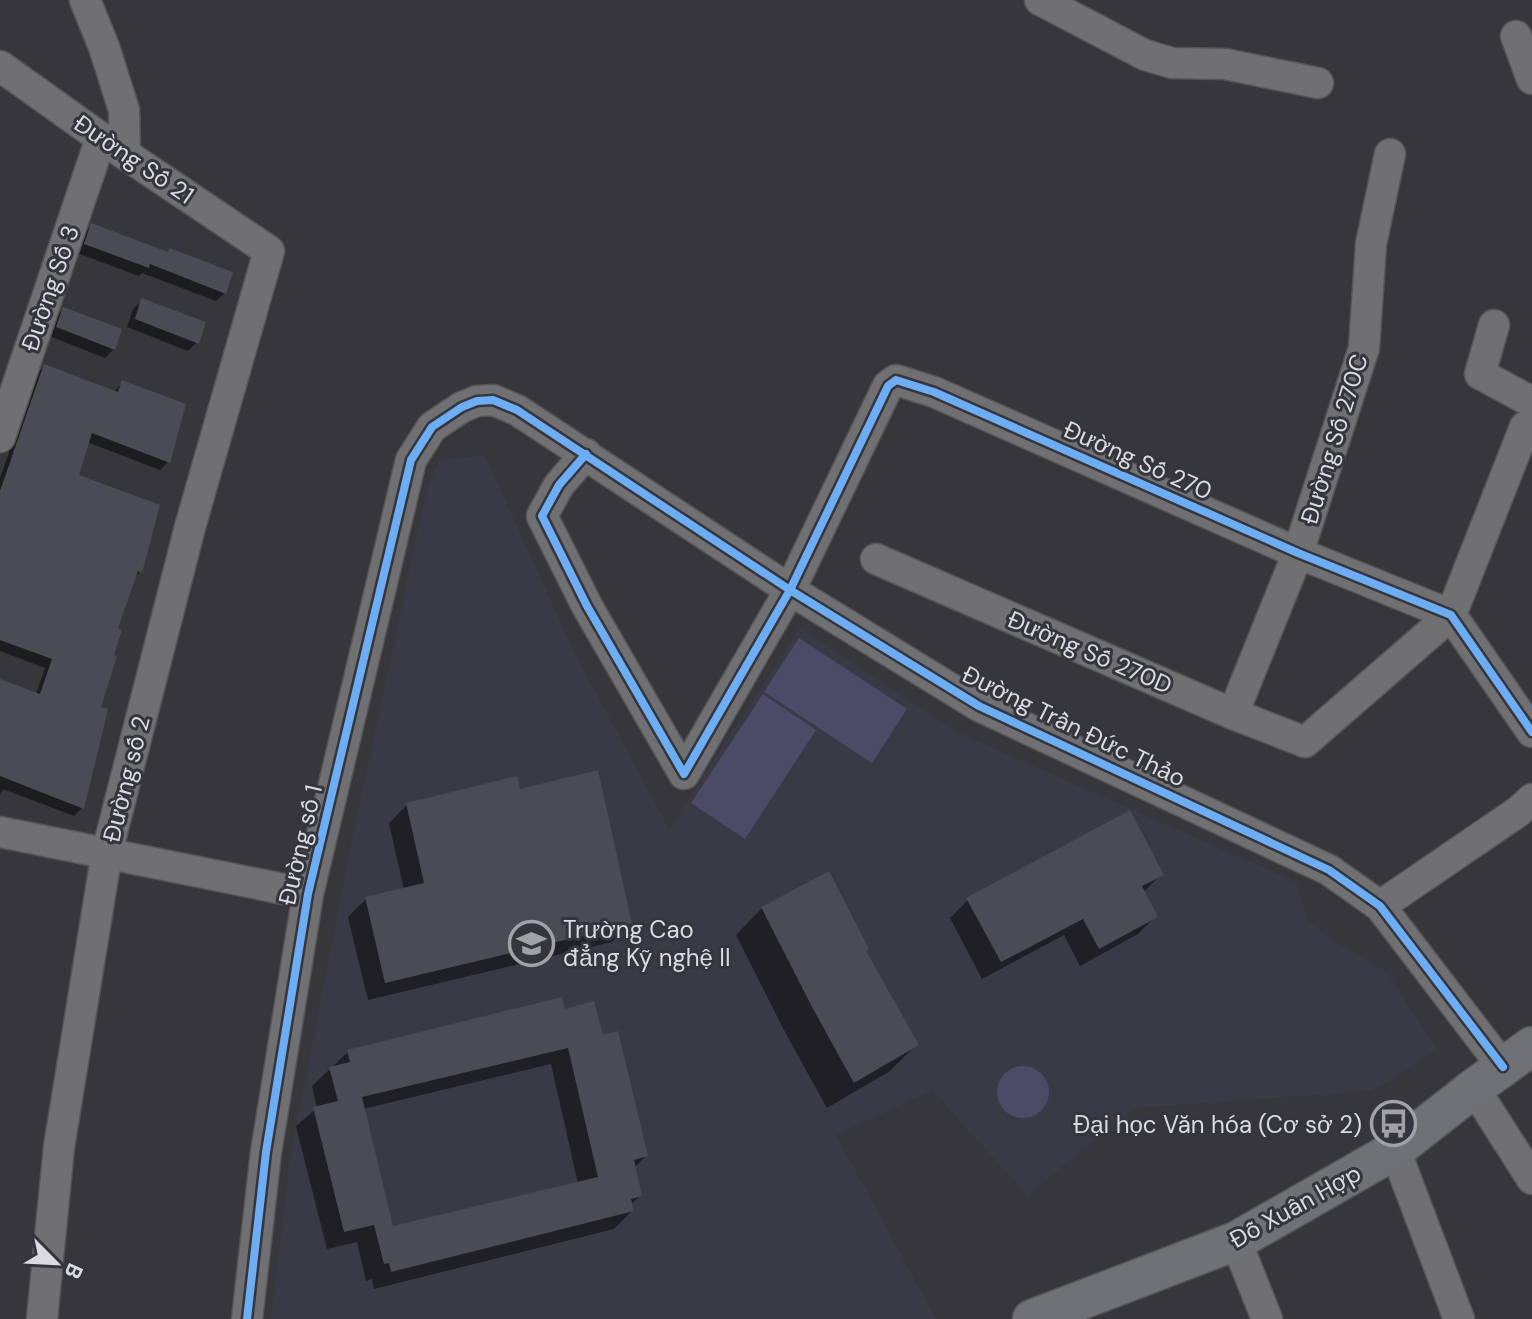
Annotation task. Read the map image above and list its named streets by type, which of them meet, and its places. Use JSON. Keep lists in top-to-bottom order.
{
  "streets": {
    "main road": ["Đỗ Xuân Hợp"],
    "street": [
      "Đường Số 21",
      "Đường Số 3",
      "Đường Số 270C",
      "Đường Số 270",
      "Đường Số 270D",
      "Đường Trần Đức Thảo",
      "Đường số 2",
      "Đường số 1"
    ]
  },
  "crossings": [
    ["Đường Số 21", "Đường Số 3"],
    ["Đường Số 21", "Đường số 2"],
    ["Đường Số 270C", "Đường Số 270"],
    ["Đường Số 270C", "Đường Số 270D"],
    ["Đường Số 270", "Đường Số 270D"],
    ["Đường Số 270", "Đường Trần Đức Thảo"],
    ["Đường Trần Đức Thảo", "Đường số 1"],
    ["Đường Trần Đức Thảo", "Đỗ Xuân Hợp"]
  ],
  "places": {
    "school or university": ["Trường Cao đẳng Kỹ nghệ II"],
    "bus stop": ["Đại học Văn hóa (Cơ sở 2)"]
  },
  "north": "bottom right"
}
